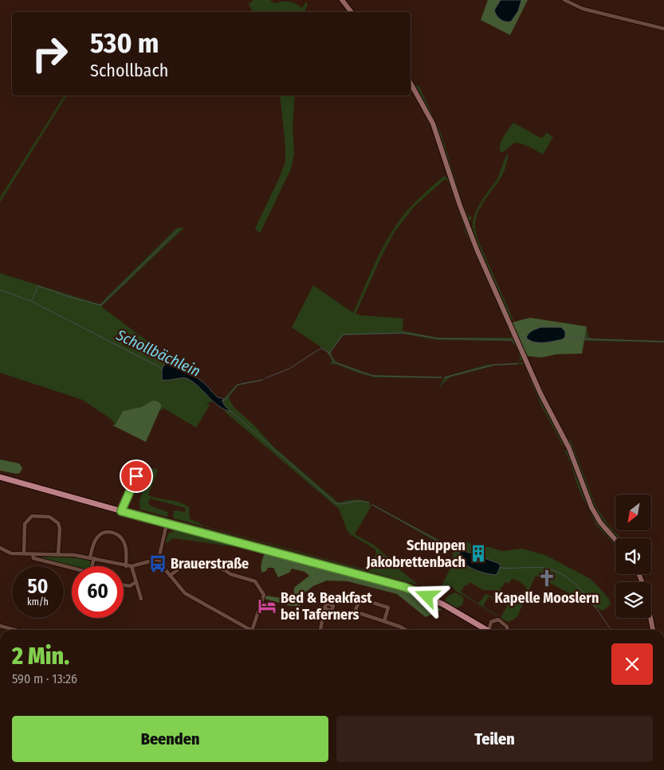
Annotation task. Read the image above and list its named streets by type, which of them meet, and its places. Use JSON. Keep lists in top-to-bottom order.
{
  "water": ["Schollbächlein"],
  "places": {
    "building": ["Schuppen Jakobrettenbach"],
    "bus stop": ["Brauerstraße"],
    "church": ["Kapelle Mooslern"],
    "hotel": ["Bed & Beakfast bei Taferners"]
  },
  "north": "bottom left",
  "page": {
    "turn": ["530 m", "Schollbach"],
    "speed": "50 km/h",
    "limit": "60",
    "heading": ["2 Min.", "590 m · 13:26"],
    "buttons": ["Beenden", "Teilen"]
  }
}
